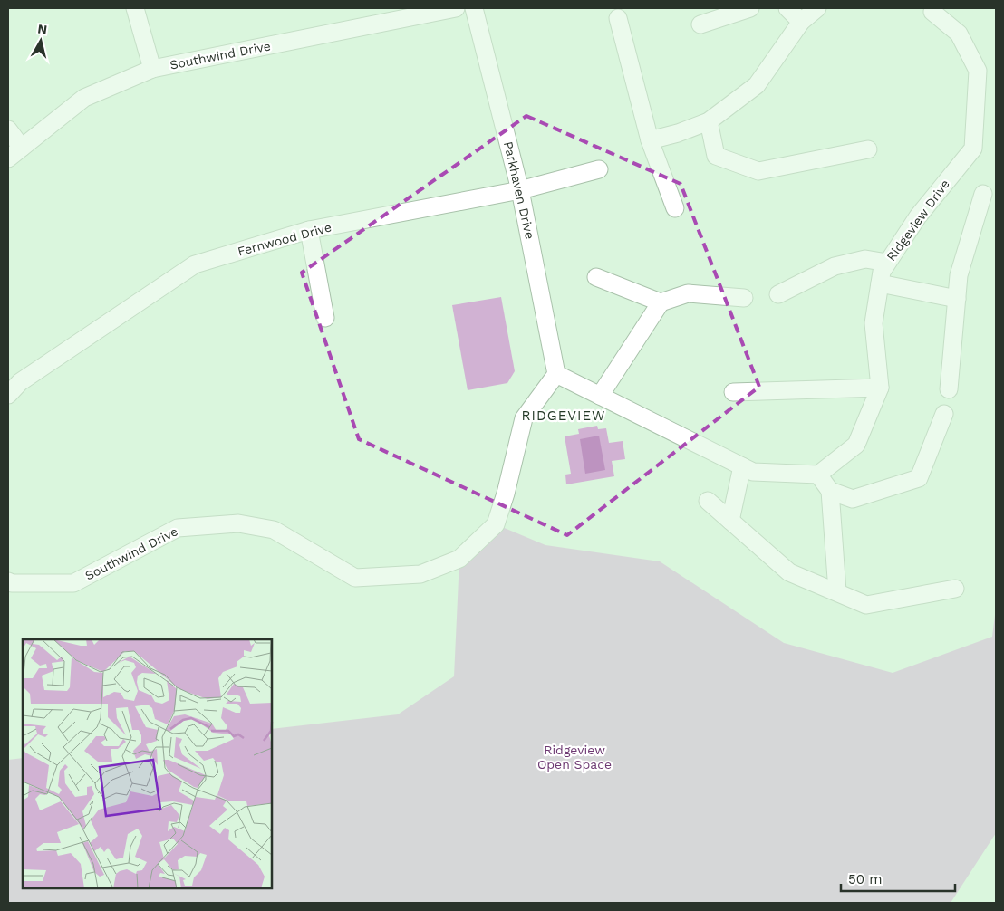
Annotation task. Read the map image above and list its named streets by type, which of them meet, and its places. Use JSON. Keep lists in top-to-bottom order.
{
  "streets": {
    "street": [
      "Southwind Drive",
      "Parkhaven Drive",
      "Ridgeview Drive",
      "Fernwood Drive"
    ]
  },
  "crossings": [
    ["Southwind Drive", "Parkhaven Drive"],
    ["Parkhaven Drive", "Fernwood Drive"]
  ],
  "districts": ["RIDGEVIEW"],
  "parks": ["Ridgeview Open Space"],
  "scale_bar": "50 m",
  "north": "top"
}
